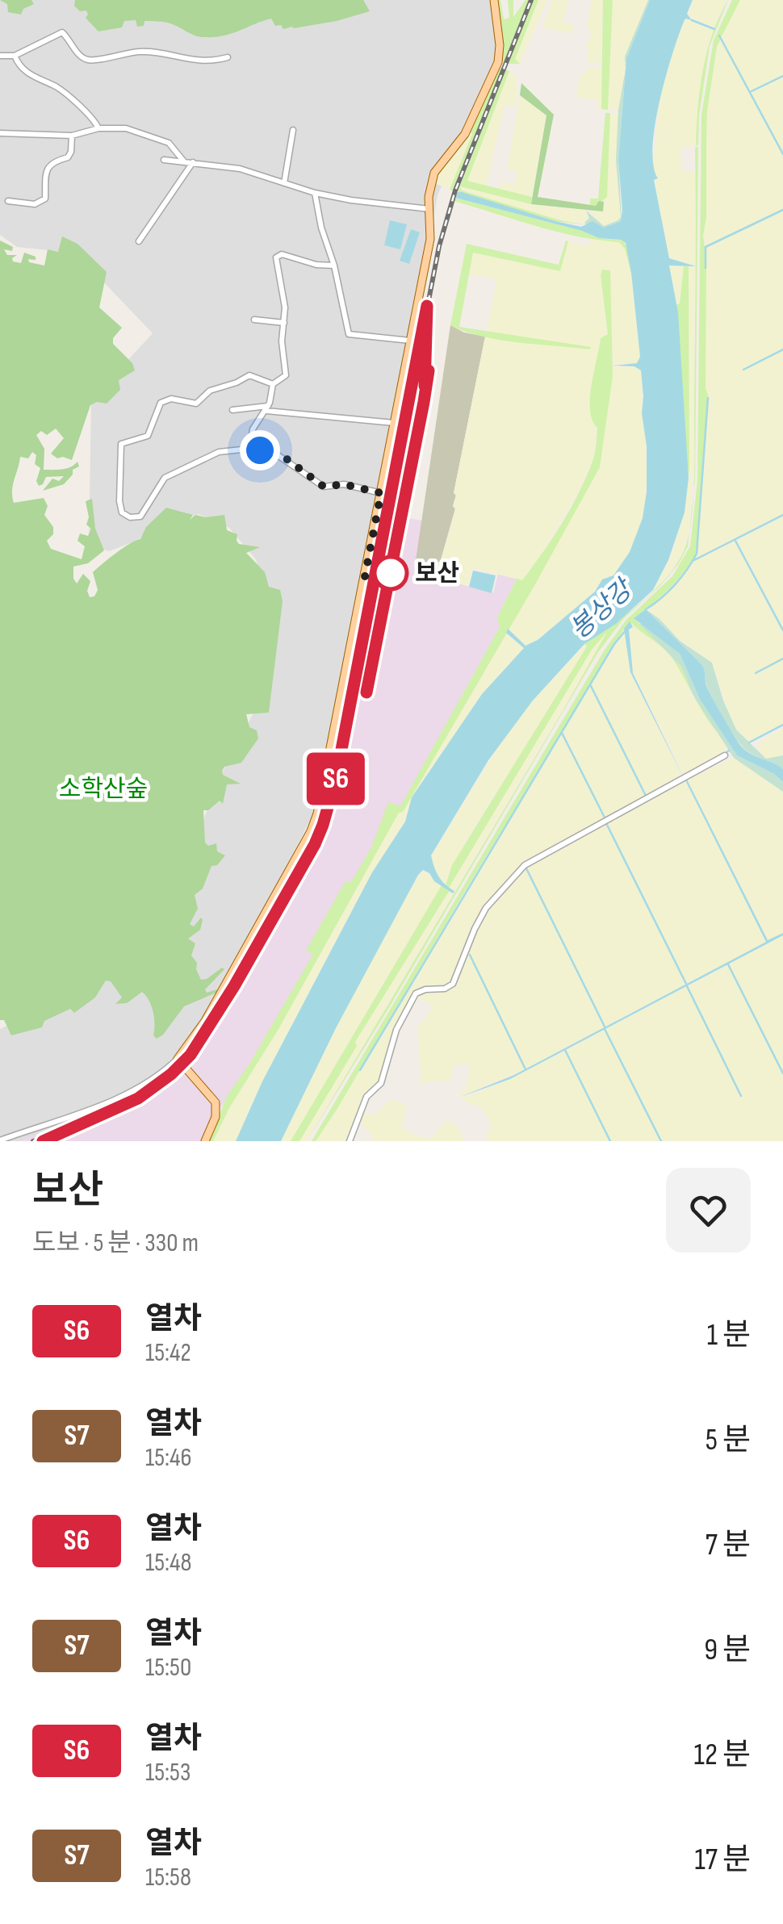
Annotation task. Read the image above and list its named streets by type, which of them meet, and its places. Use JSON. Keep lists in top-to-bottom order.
{
  "water": ["봉상강"],
  "parks": ["소학산숲"],
  "places": ["보산"],
  "page": {
    "on_map": "S6",
    "heading": ["보산", "도보 · 5 분 · 330 m"],
    "list": [
      {
        "mark": "S6",
        "name": "열차",
        "note": "15:42",
        "value": "1 분"
      },
      {
        "mark": "S7",
        "name": "열차",
        "note": "15:46",
        "value": "5 분"
      },
      {
        "mark": "S6",
        "name": "열차",
        "note": "15:48",
        "value": "7 분"
      },
      {
        "mark": "S7",
        "name": "열차",
        "note": "15:50",
        "value": "9 분"
      },
      {
        "mark": "S6",
        "name": "열차",
        "note": "15:53",
        "value": "12 분"
      },
      {
        "mark": "S7",
        "name": "열차",
        "note": "15:58",
        "value": "17 분"
      }
    ]
  }
}
